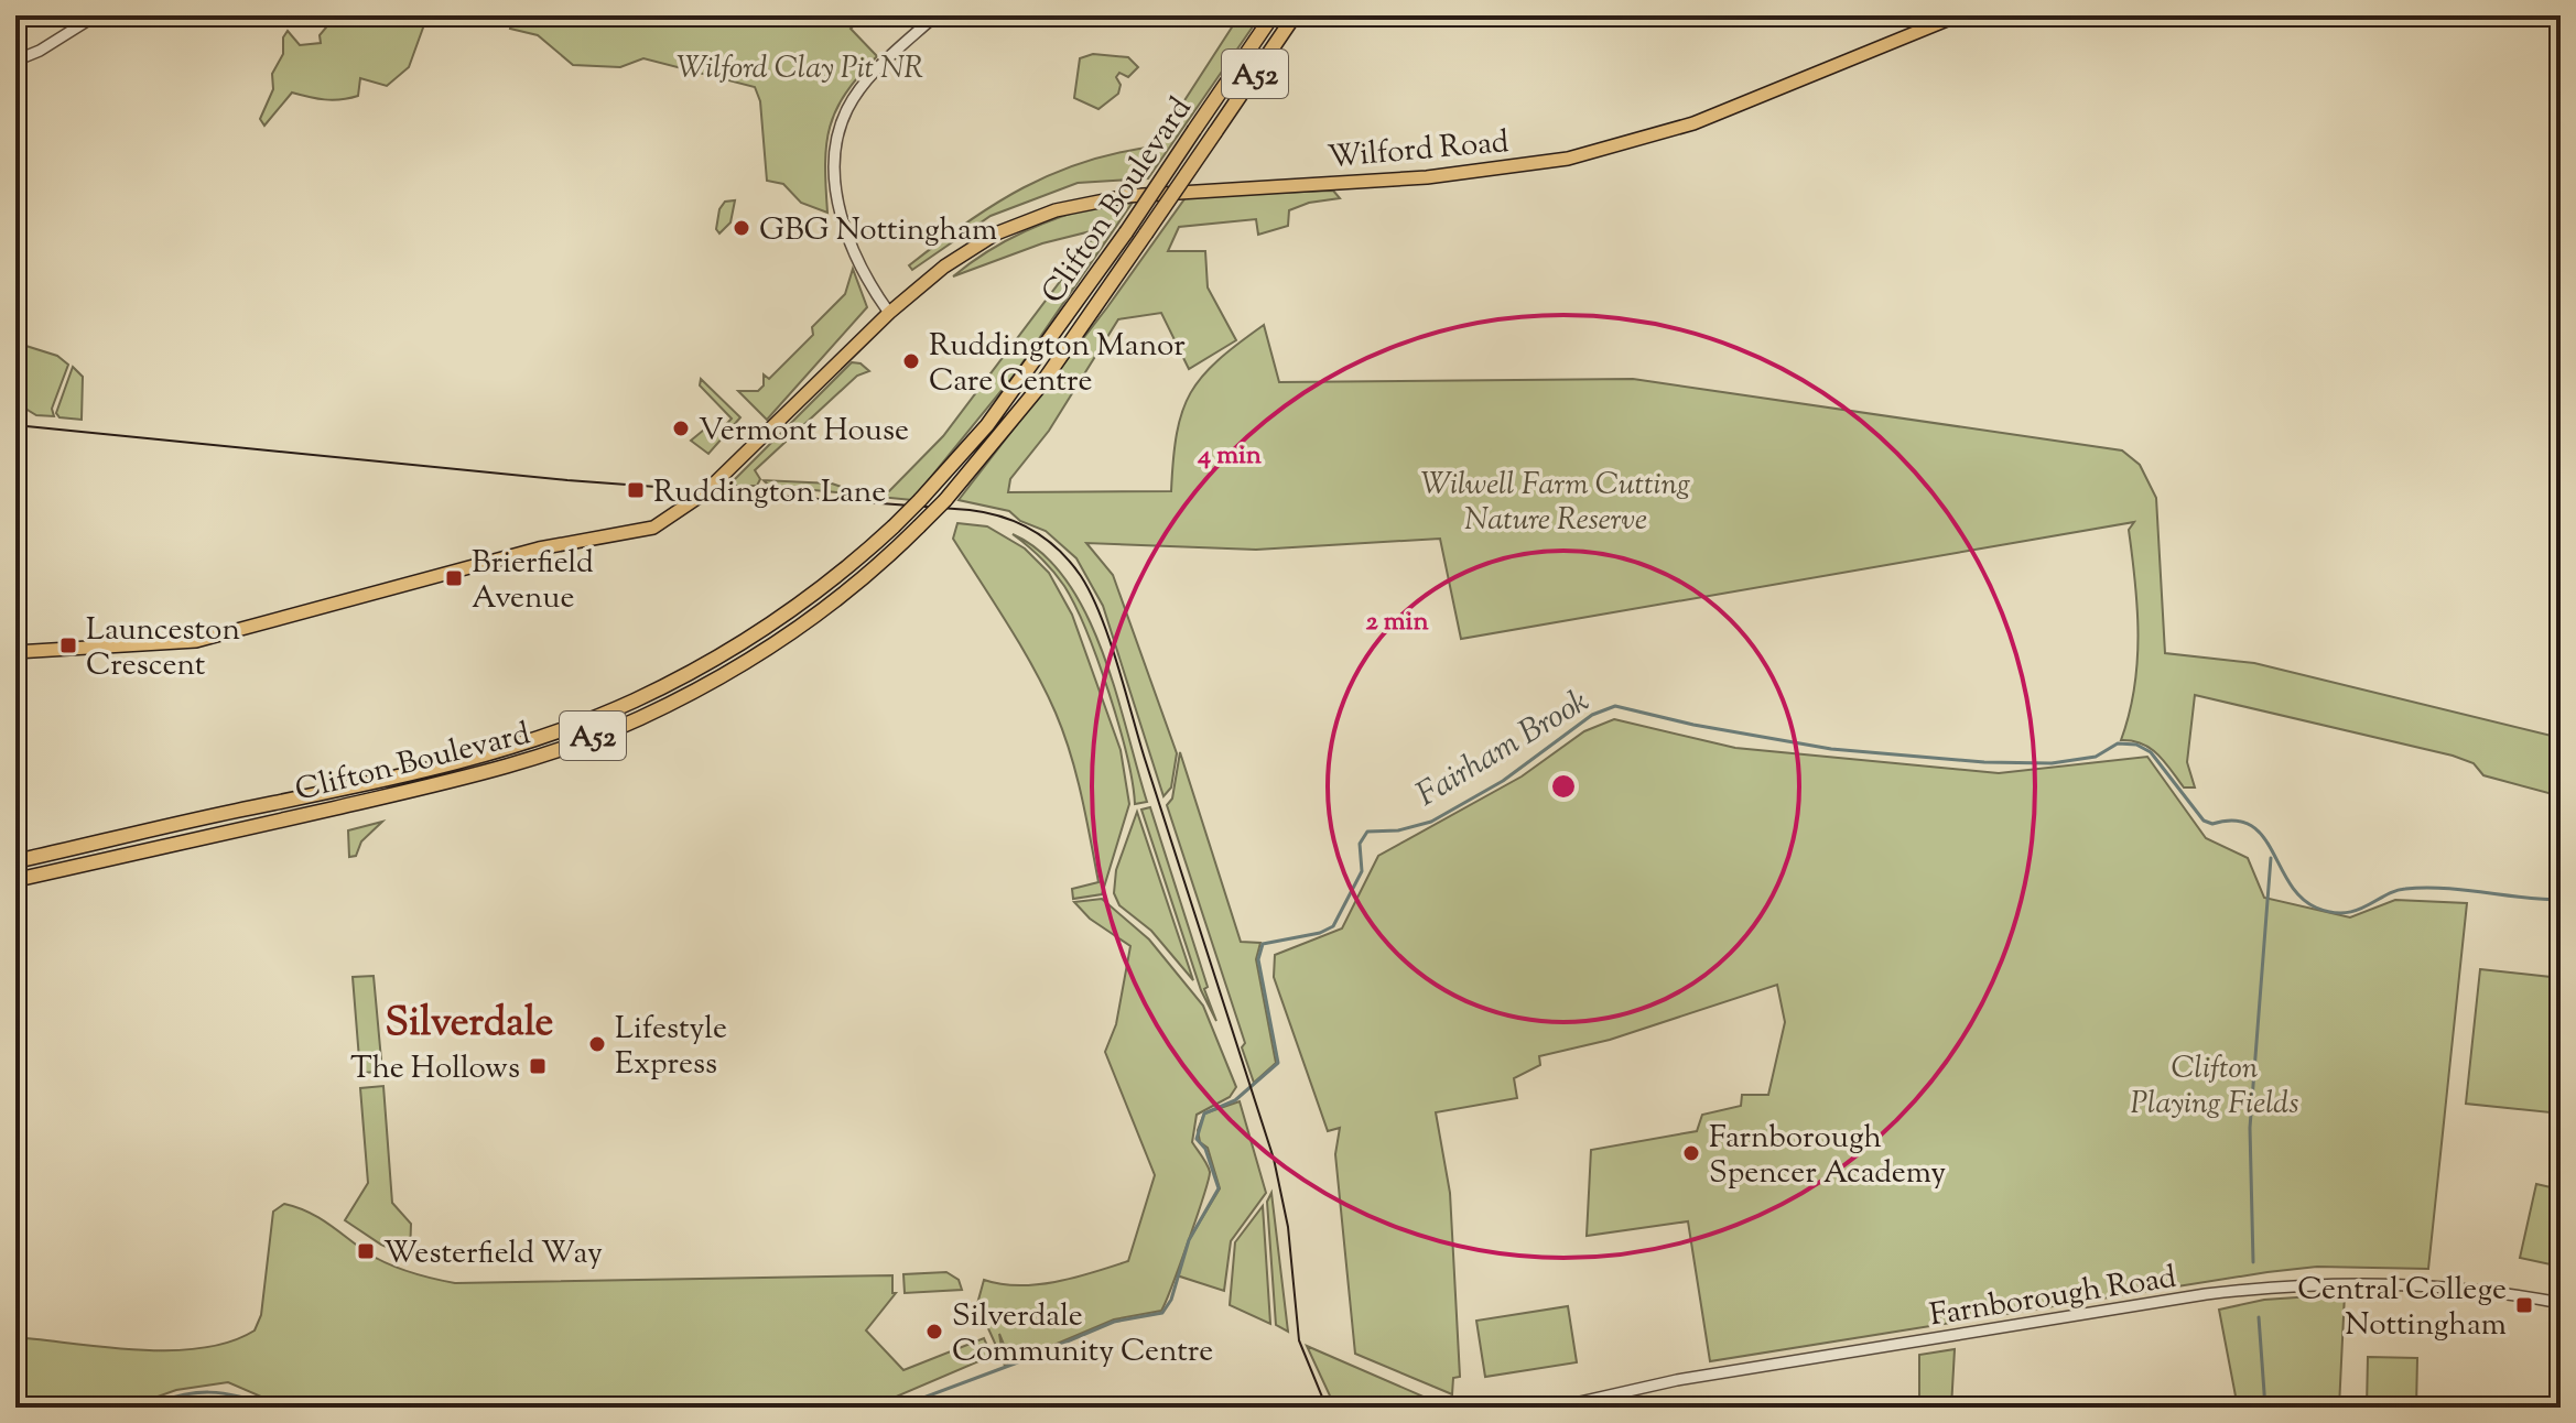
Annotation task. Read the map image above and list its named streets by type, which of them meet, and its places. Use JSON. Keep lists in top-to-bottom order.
{
  "streets": {
    "highway": ["A52", "Clifton Boulevard"],
    "main road": ["Wilford Road"],
    "street": ["Farnborough Road"]
  },
  "districts": ["Silverdale"],
  "water": ["Fairham Brook"],
  "parks": ["Wilford Clay Pit NR", "Wilwell Farm Cutting Nature Reserve", "Clifton Playing Fields"],
  "places": {
    "other": [
      "GBG Nottingham",
      "Ruddington Manor Care Centre",
      "Vermont House",
      "Lifestyle Express",
      "Farnborough Spencer Academy",
      "Silverdale Community Centre"
    ],
    "transit": [
      "Ruddington Lane",
      "Brierfield Avenue",
      "Launceston Crescent",
      "The Hollows",
      "Westerfield Way",
      "Central College Nottingham"
    ]
  },
  "rings": ["4 min", "2 min"]
}
